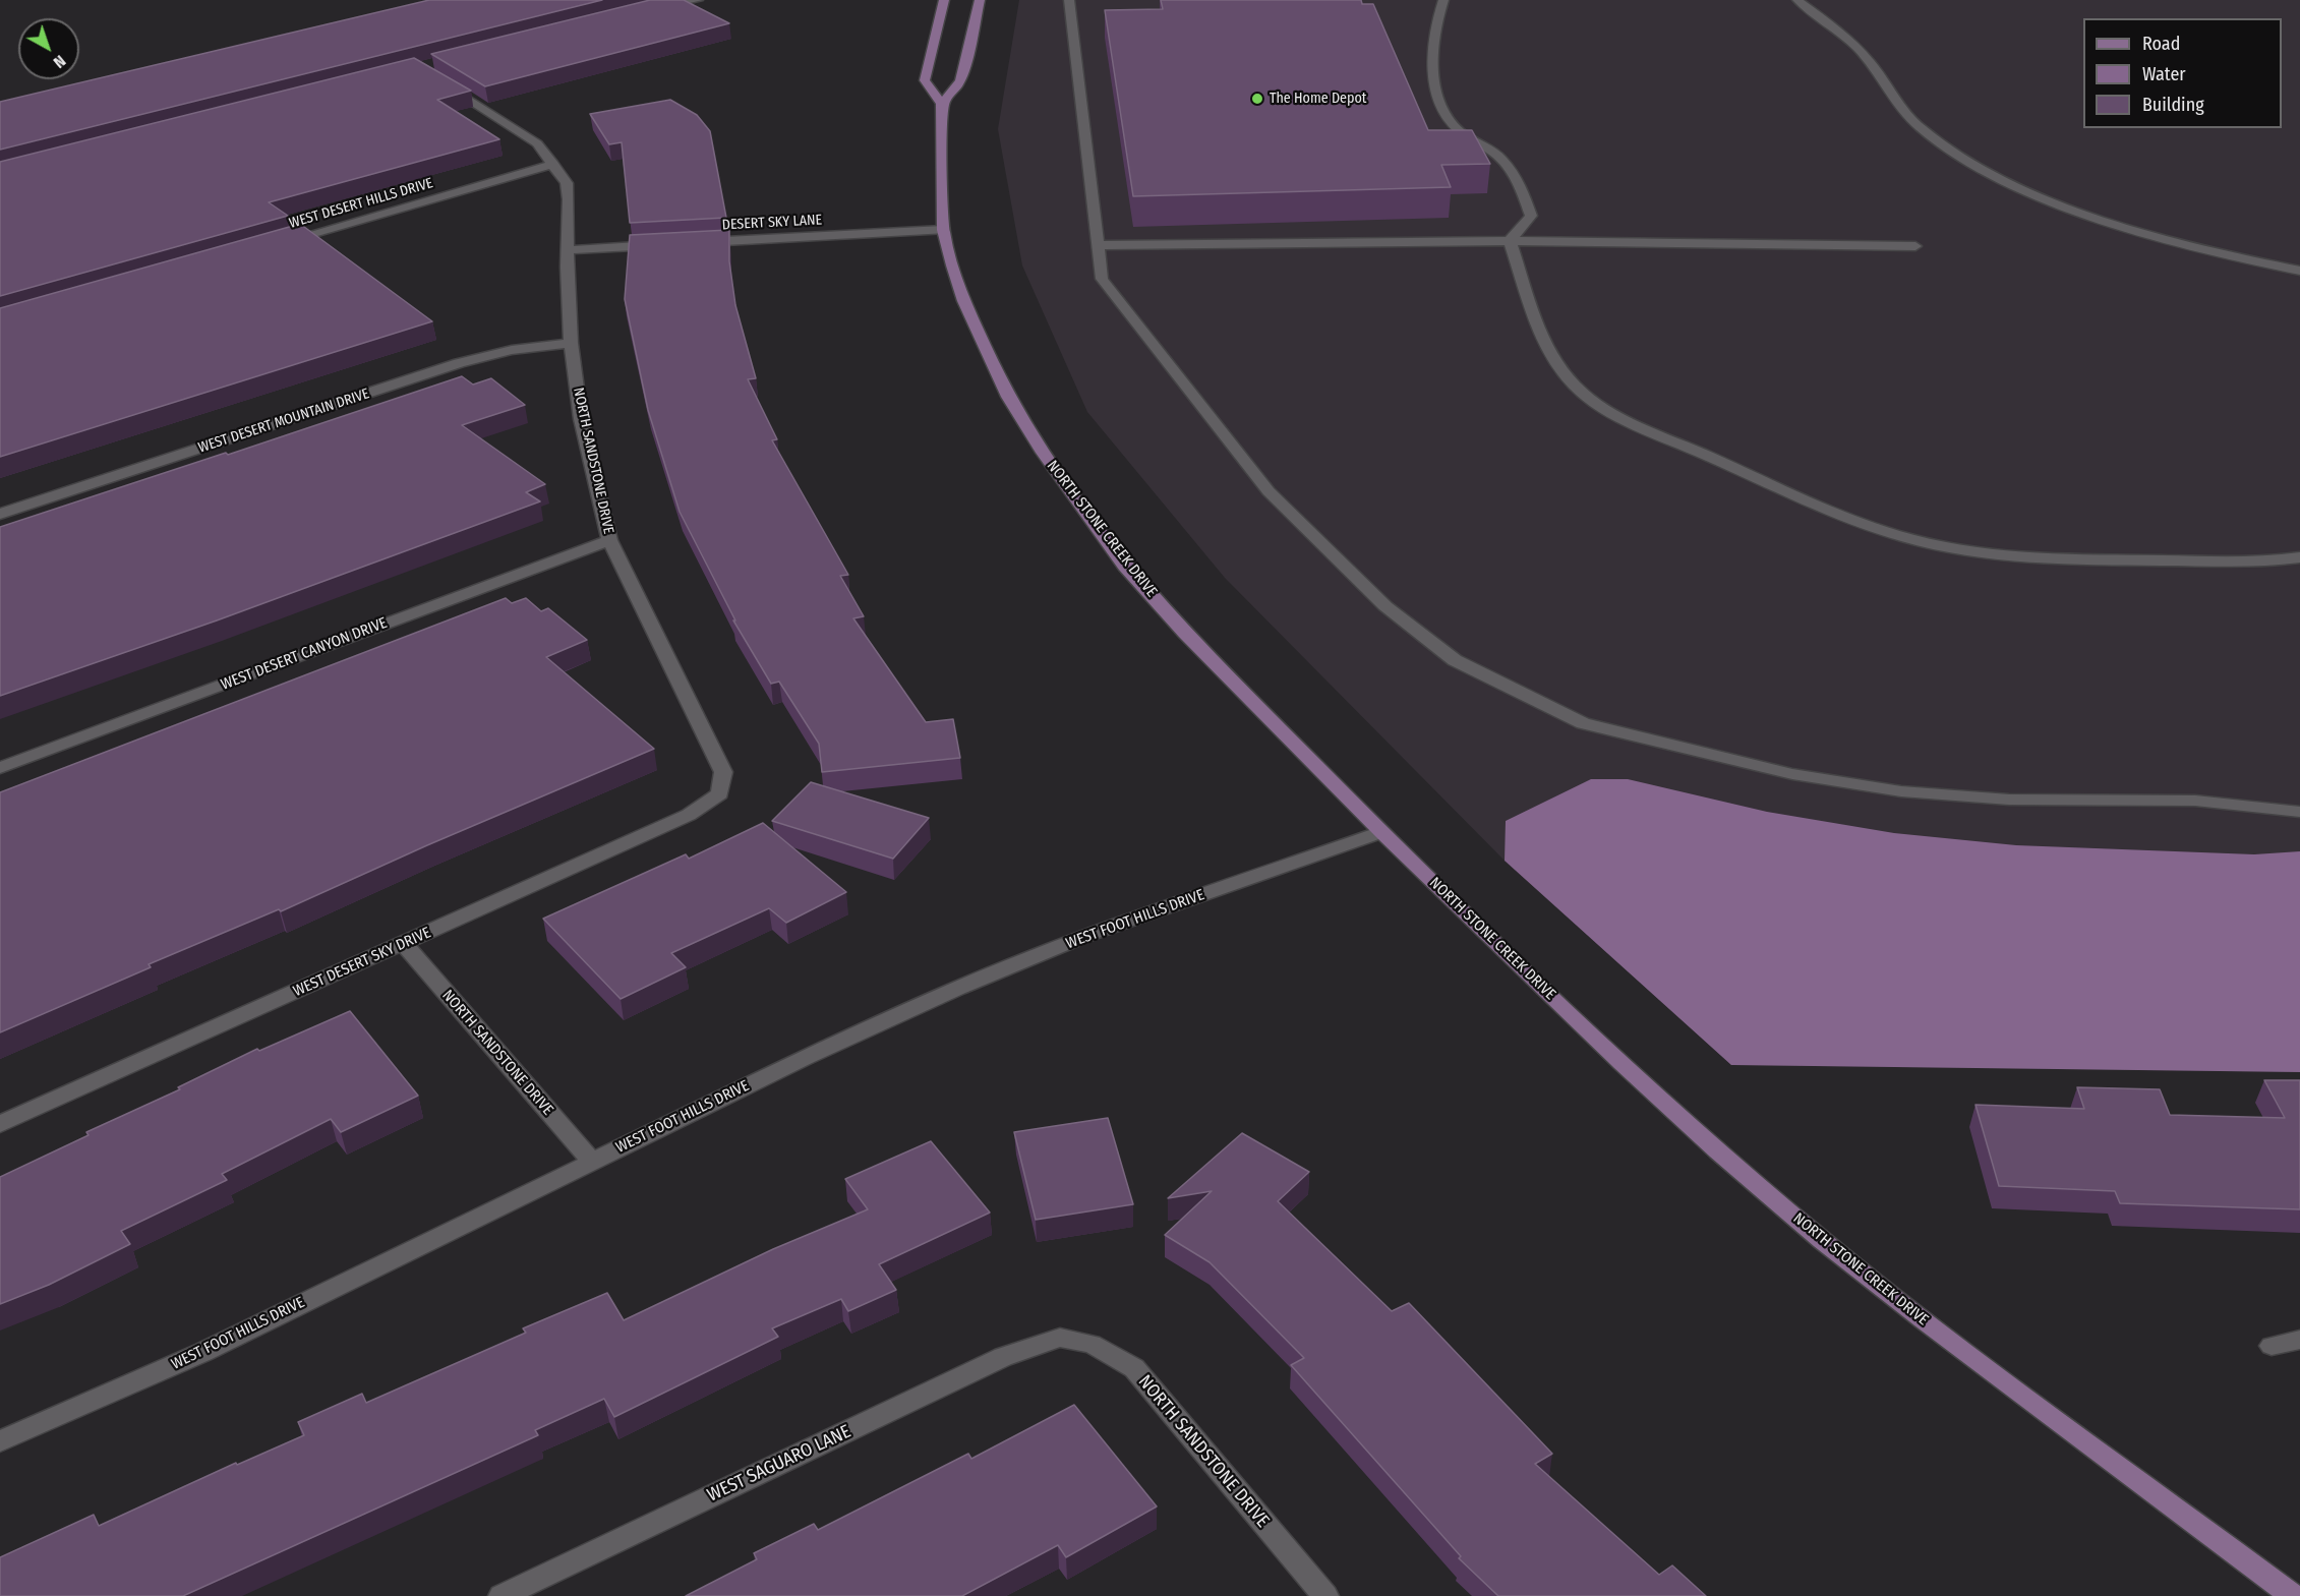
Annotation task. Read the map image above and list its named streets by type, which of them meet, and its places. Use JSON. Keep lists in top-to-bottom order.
{
  "streets": {
    "street": [
      "WEST DESERT HILLS DRIVE",
      "DESERT SKY LANE",
      "WEST DESERT MOUNTAIN DRIVE",
      "NORTH SANDSTONE DRIVE",
      "NORTH STONE CREEK DRIVE",
      "WEST DESERT CANYON DRIVE",
      "WEST FOOT HILLS DRIVE",
      "WEST DESERT SKY DRIVE",
      "WEST SAGUARO LANE"
    ]
  },
  "crossings": [
    ["WEST DESERT HILLS DRIVE", "NORTH SANDSTONE DRIVE"],
    ["DESERT SKY LANE", "NORTH STONE CREEK DRIVE"],
    ["WEST DESERT MOUNTAIN DRIVE", "NORTH SANDSTONE DRIVE"],
    ["NORTH SANDSTONE DRIVE", "WEST DESERT CANYON DRIVE"],
    ["NORTH SANDSTONE DRIVE", "WEST FOOT HILLS DRIVE"],
    ["NORTH SANDSTONE DRIVE", "WEST DESERT SKY DRIVE"],
    ["NORTH SANDSTONE DRIVE", "WEST SAGUARO LANE"],
    ["NORTH STONE CREEK DRIVE", "WEST FOOT HILLS DRIVE"]
  ],
  "places": ["The Home Depot"],
  "legend": ["Road", "Water", "Building"],
  "north": "bottom right"
}
